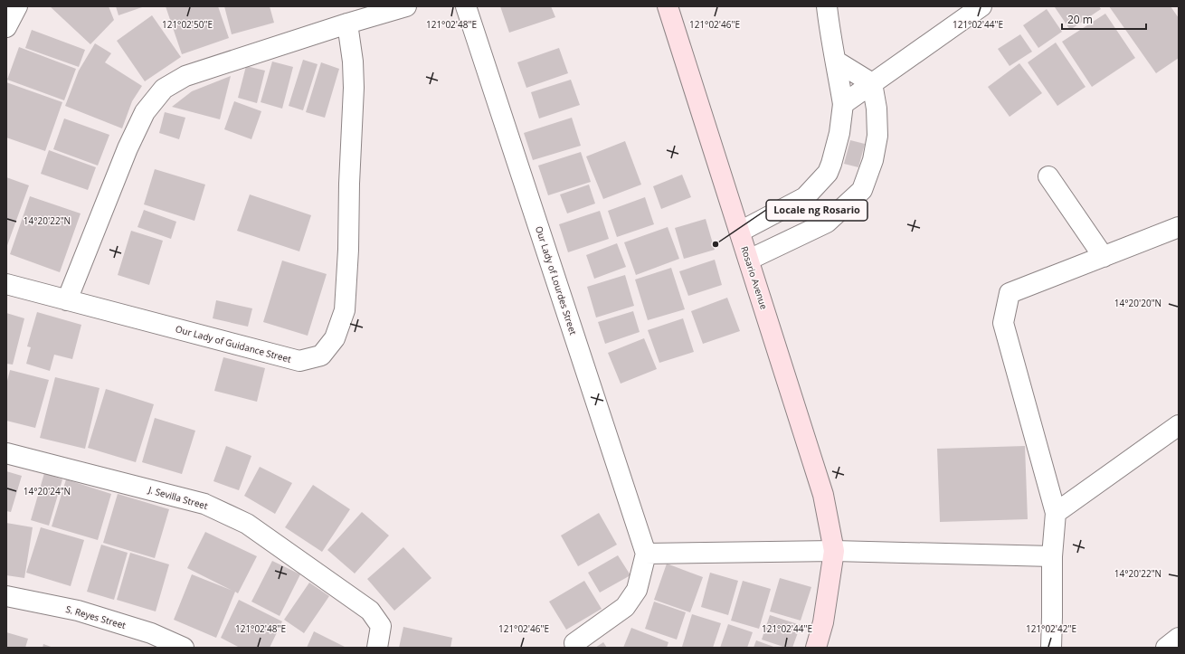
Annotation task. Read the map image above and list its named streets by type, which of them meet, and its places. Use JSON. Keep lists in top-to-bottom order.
{
  "streets": {
    "main road": ["Rosario Avenue"],
    "street": [
      "Our Lady of Lourdes Street",
      "Our Lady of Guidance Street",
      "J. Sevilla Street",
      "S. Reyes Street"
    ]
  },
  "places": ["Locale ng Rosario"],
  "scale_bar": "20 m",
  "coordinates": [
    "121°02'50\"E",
    "121°02'48\"E",
    "121°02'46\"E",
    "121°02'44\"E",
    "14°20'22\"N",
    "14°20'20\"N",
    "14°20'24\"N",
    "121°02'42\"E"
  ]
}
